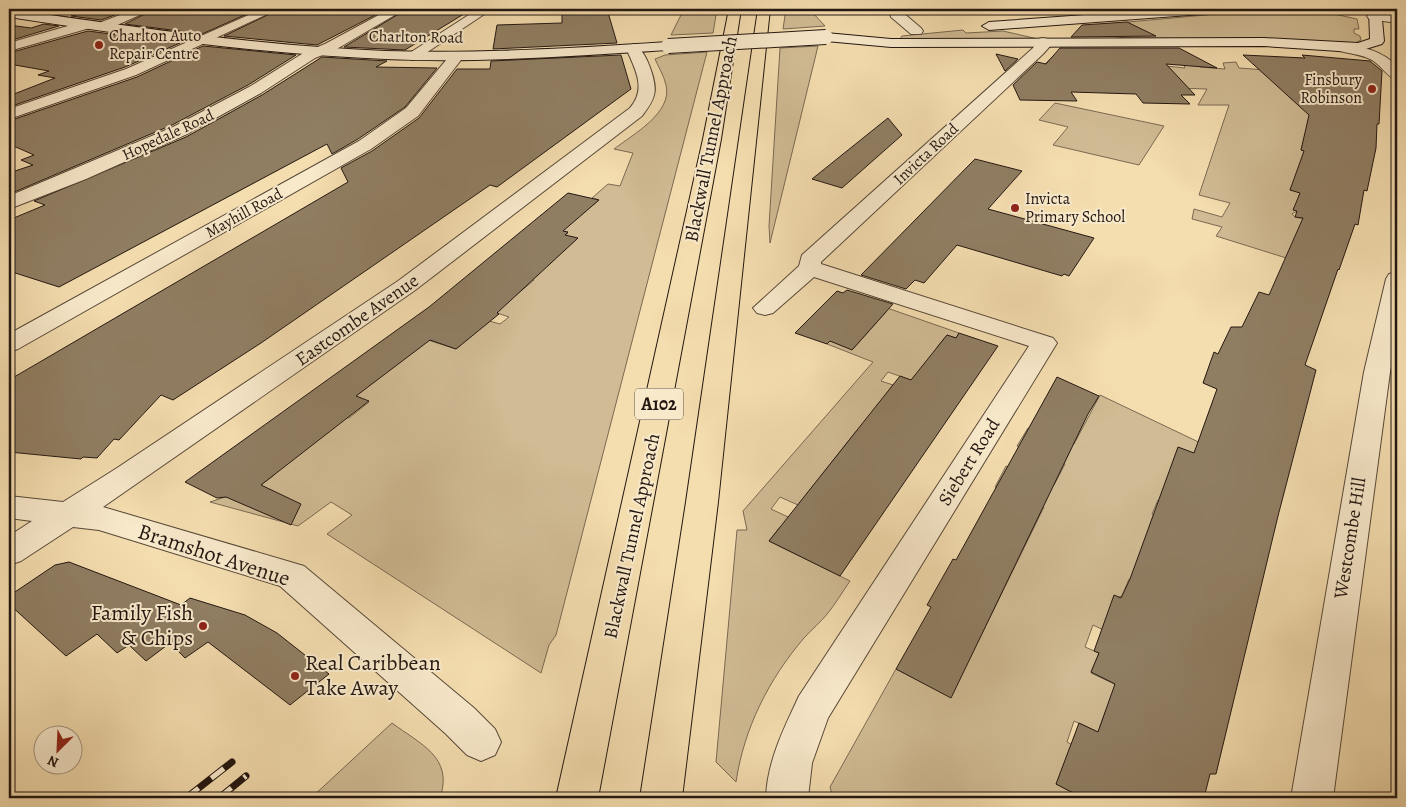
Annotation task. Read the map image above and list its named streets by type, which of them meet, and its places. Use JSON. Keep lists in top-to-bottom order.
{
  "streets": {
    "highway": ["Blackwall Tunnel Approach", "A102"],
    "street": [
      "Charlton Road",
      "Hopedale Road",
      "Invicta Road",
      "Mayhill Road",
      "Eastcombe Avenue",
      "Siebert Road",
      "Westcombe Hill",
      "Bramshot Avenue"
    ]
  },
  "crossings": [
    ["Charlton Road", "Hopedale Road"],
    ["Charlton Road", "Invicta Road"],
    ["Charlton Road", "Mayhill Road"],
    ["Charlton Road", "Eastcombe Avenue"],
    ["Invicta Road", "Siebert Road"],
    ["Eastcombe Avenue", "Bramshot Avenue"]
  ],
  "places": [
    "Charlton Auto Repair Centre",
    "Finsbury Robinson",
    "Invicta Primary School",
    "Family Fish & Chips",
    "Real Caribbean Take Away"
  ],
  "north": "bottom left"
}
